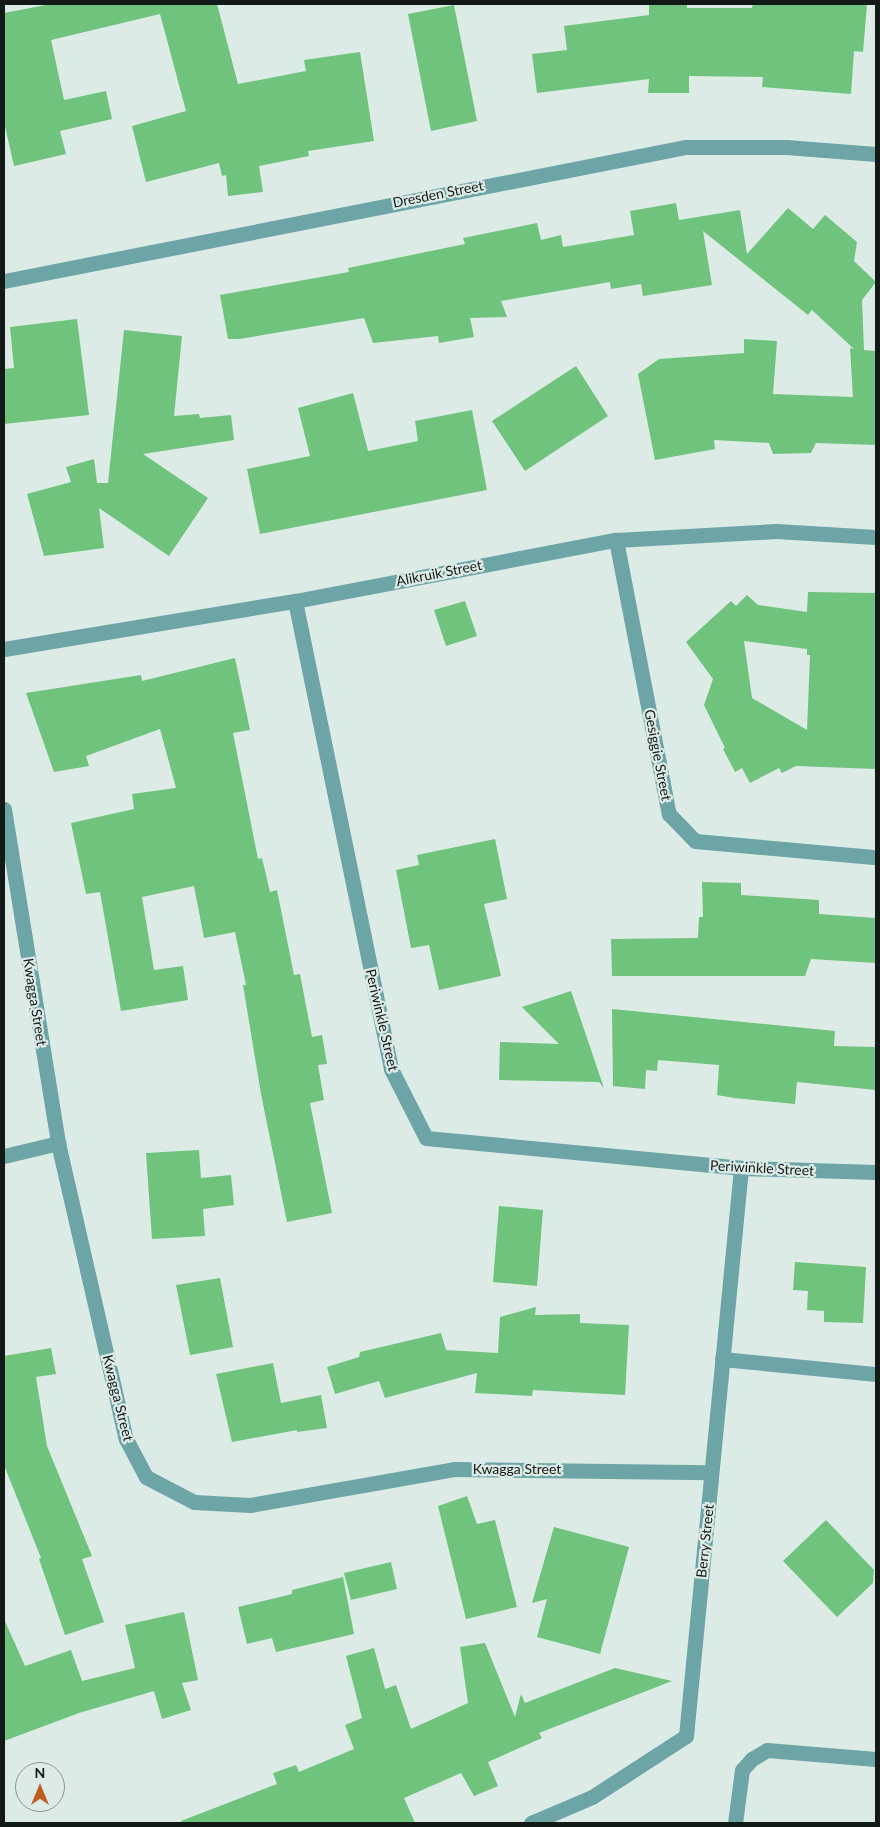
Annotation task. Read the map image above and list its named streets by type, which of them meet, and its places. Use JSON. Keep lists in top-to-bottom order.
{
  "streets": {
    "street": [
      "Dresden Street",
      "Alikruik Street",
      "Gesiggie Street",
      "Kwagga Street",
      "Periwinkle Street",
      "Berry Street"
    ]
  },
  "crossings": [
    ["Alikruik Street", "Gesiggie Street"],
    ["Alikruik Street", "Periwinkle Street"],
    ["Kwagga Street", "Berry Street"],
    ["Periwinkle Street", "Berry Street"]
  ],
  "north": "top"
}
